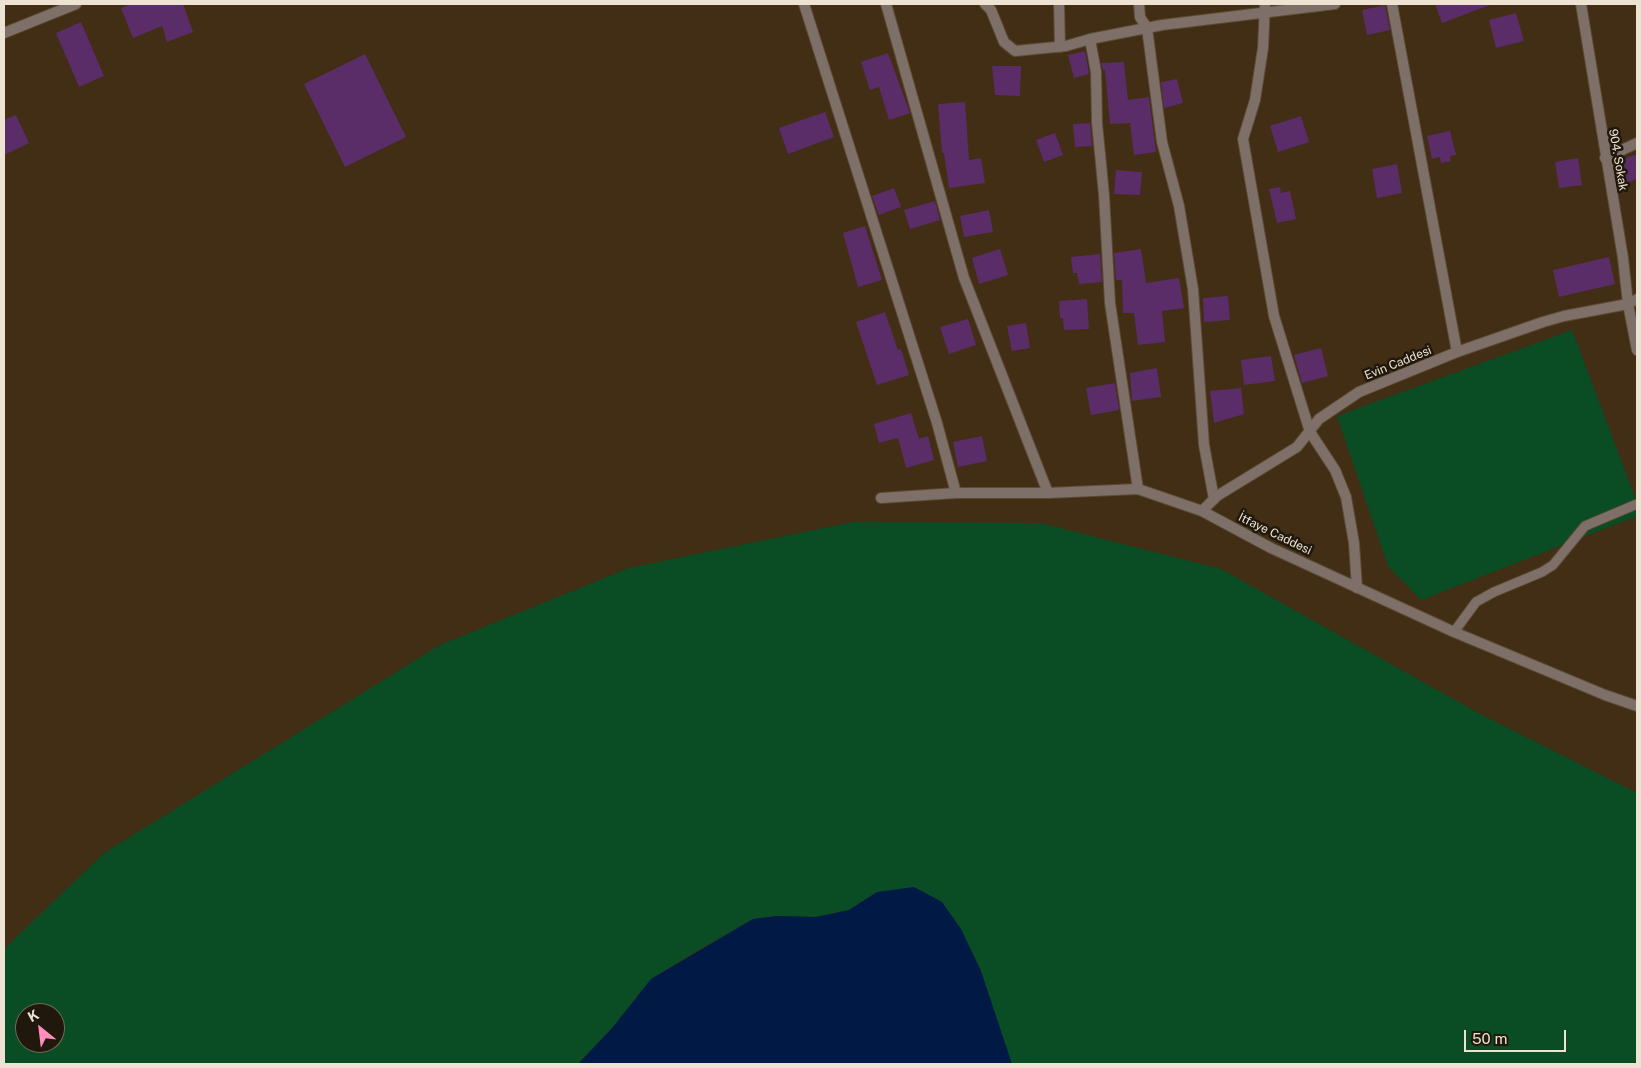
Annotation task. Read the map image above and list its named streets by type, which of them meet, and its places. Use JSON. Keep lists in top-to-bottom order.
{
  "streets": {
    "street": ["904. Sokak", "Evin Caddesi", "İtfaye Caddesi"]
  },
  "crossings": [
    ["904. Sokak", "Evin Caddesi"],
    ["Evin Caddesi", "İtfaye Caddesi"]
  ],
  "scale_bar": "50 m",
  "north": "top left"
}
